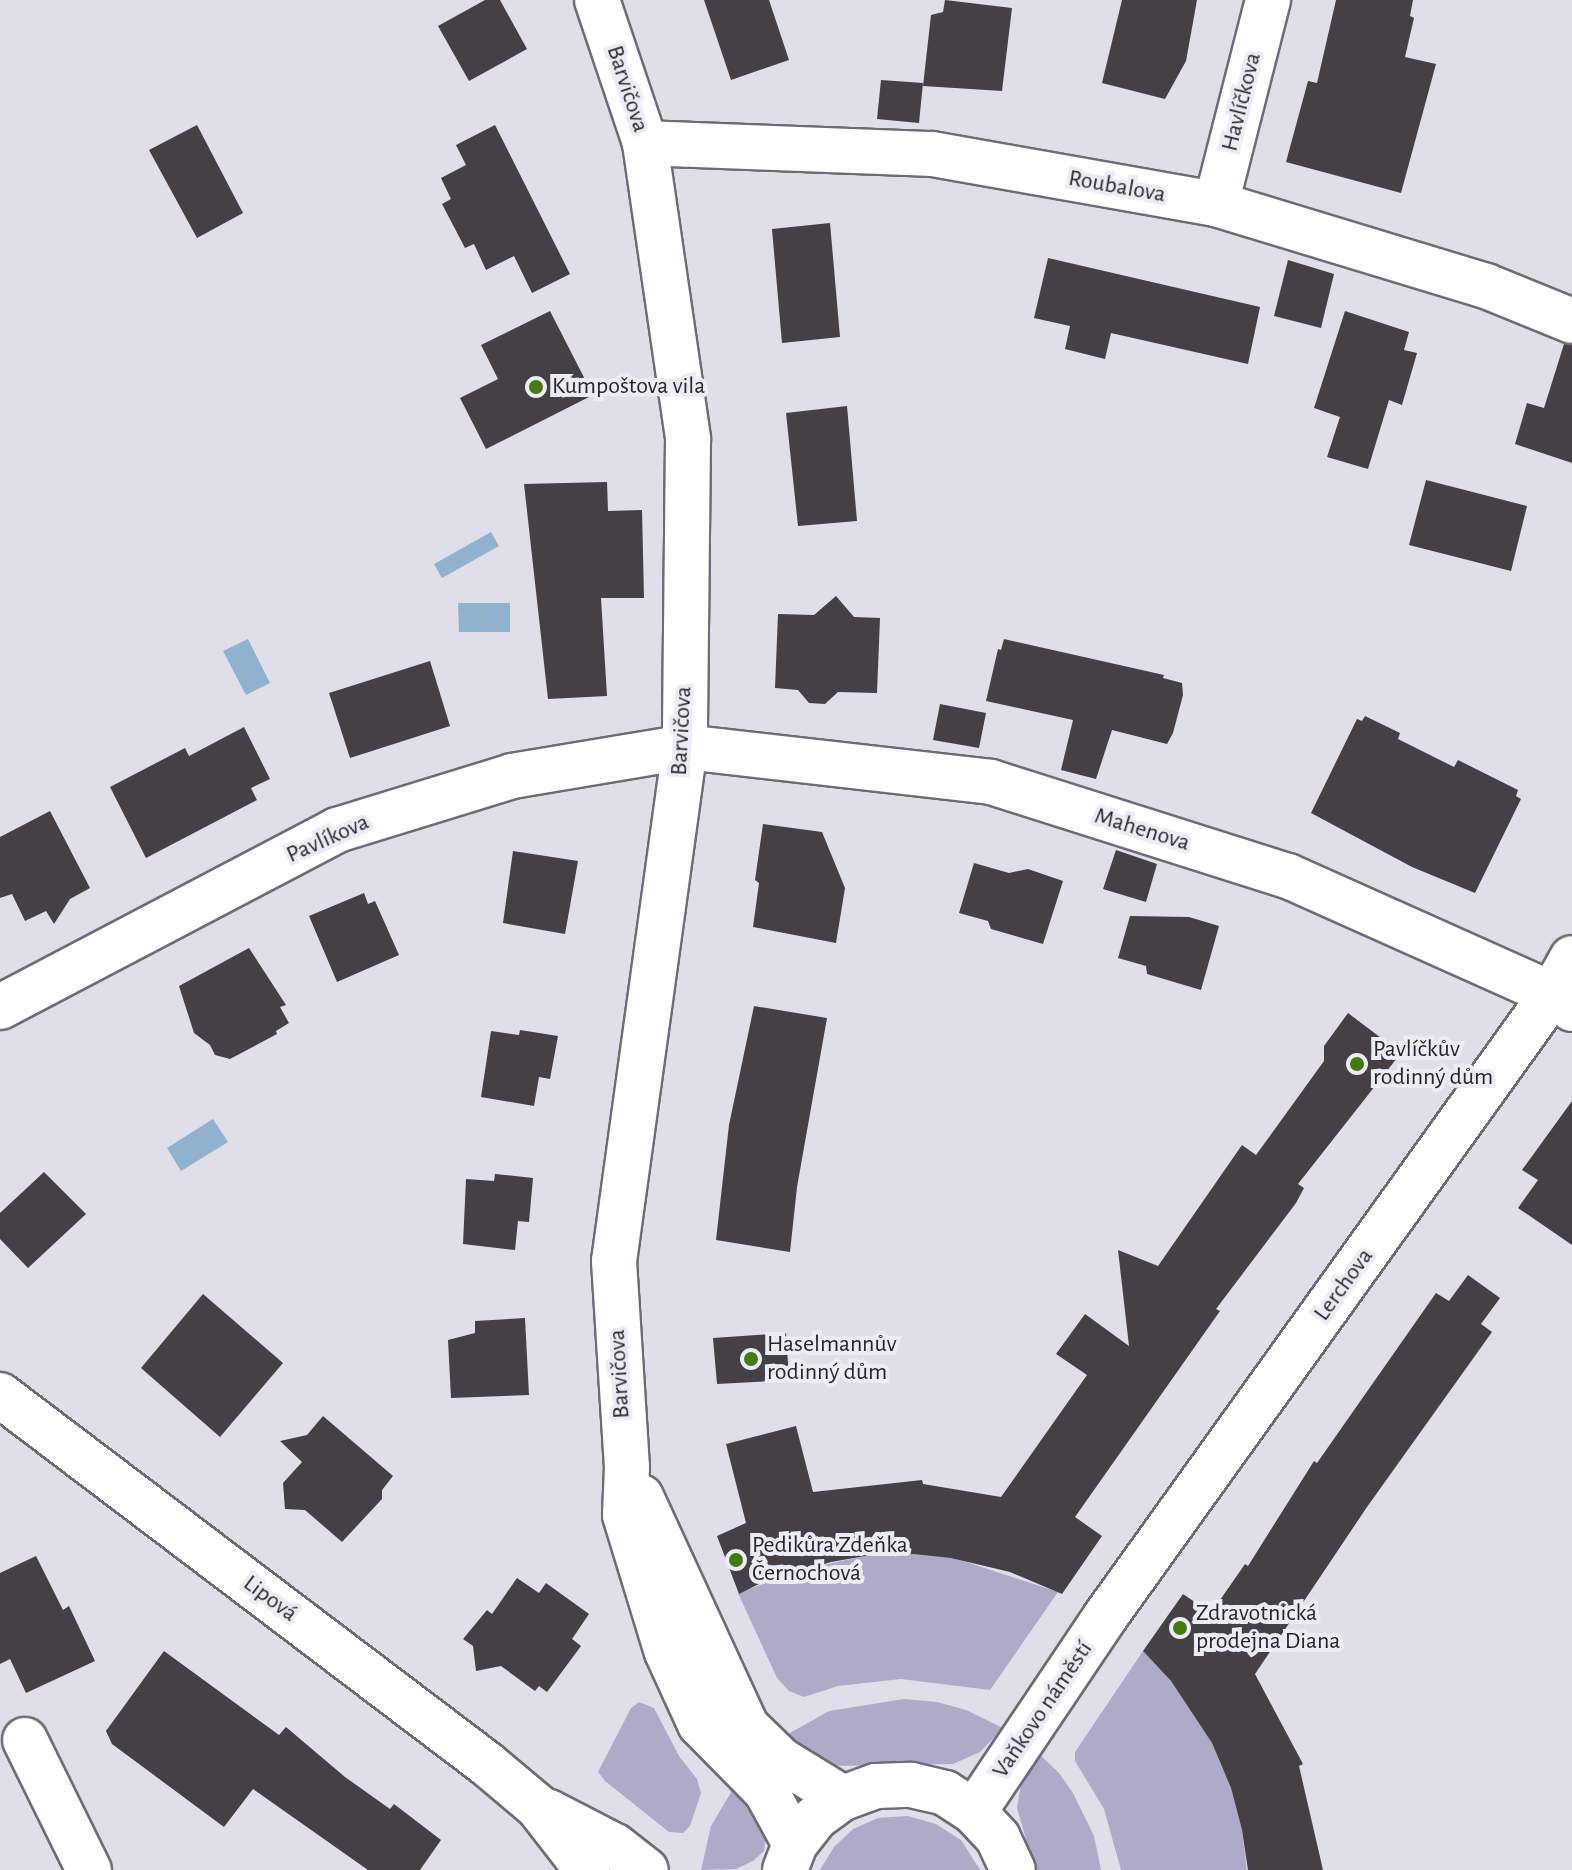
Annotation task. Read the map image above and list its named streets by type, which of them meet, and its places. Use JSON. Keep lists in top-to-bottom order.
{
  "streets": {
    "street": [
      "Barvičova",
      "Havlíčkova",
      "Roubalova",
      "Mahenova",
      "Pavlíkova",
      "Lerchova",
      "Lipová",
      "Vaňkovo náměstí"
    ]
  },
  "crossings": [
    ["Barvičova", "Roubalova"],
    ["Barvičova", "Mahenova"],
    ["Barvičova", "Pavlíkova"],
    ["Havlíčkova", "Roubalova"],
    ["Mahenova", "Pavlíkova"],
    ["Mahenova", "Lerchova"],
    ["Lerchova", "Vaňkovo náměstí"]
  ],
  "places": [
    "Kumpoštova vila",
    "Pavlíčkův rodinný dům",
    "Haselmannův rodinný dům",
    "Pedikůra Zdeňka Černochová",
    "Zdravotnická prodejna Diana"
  ]
}
